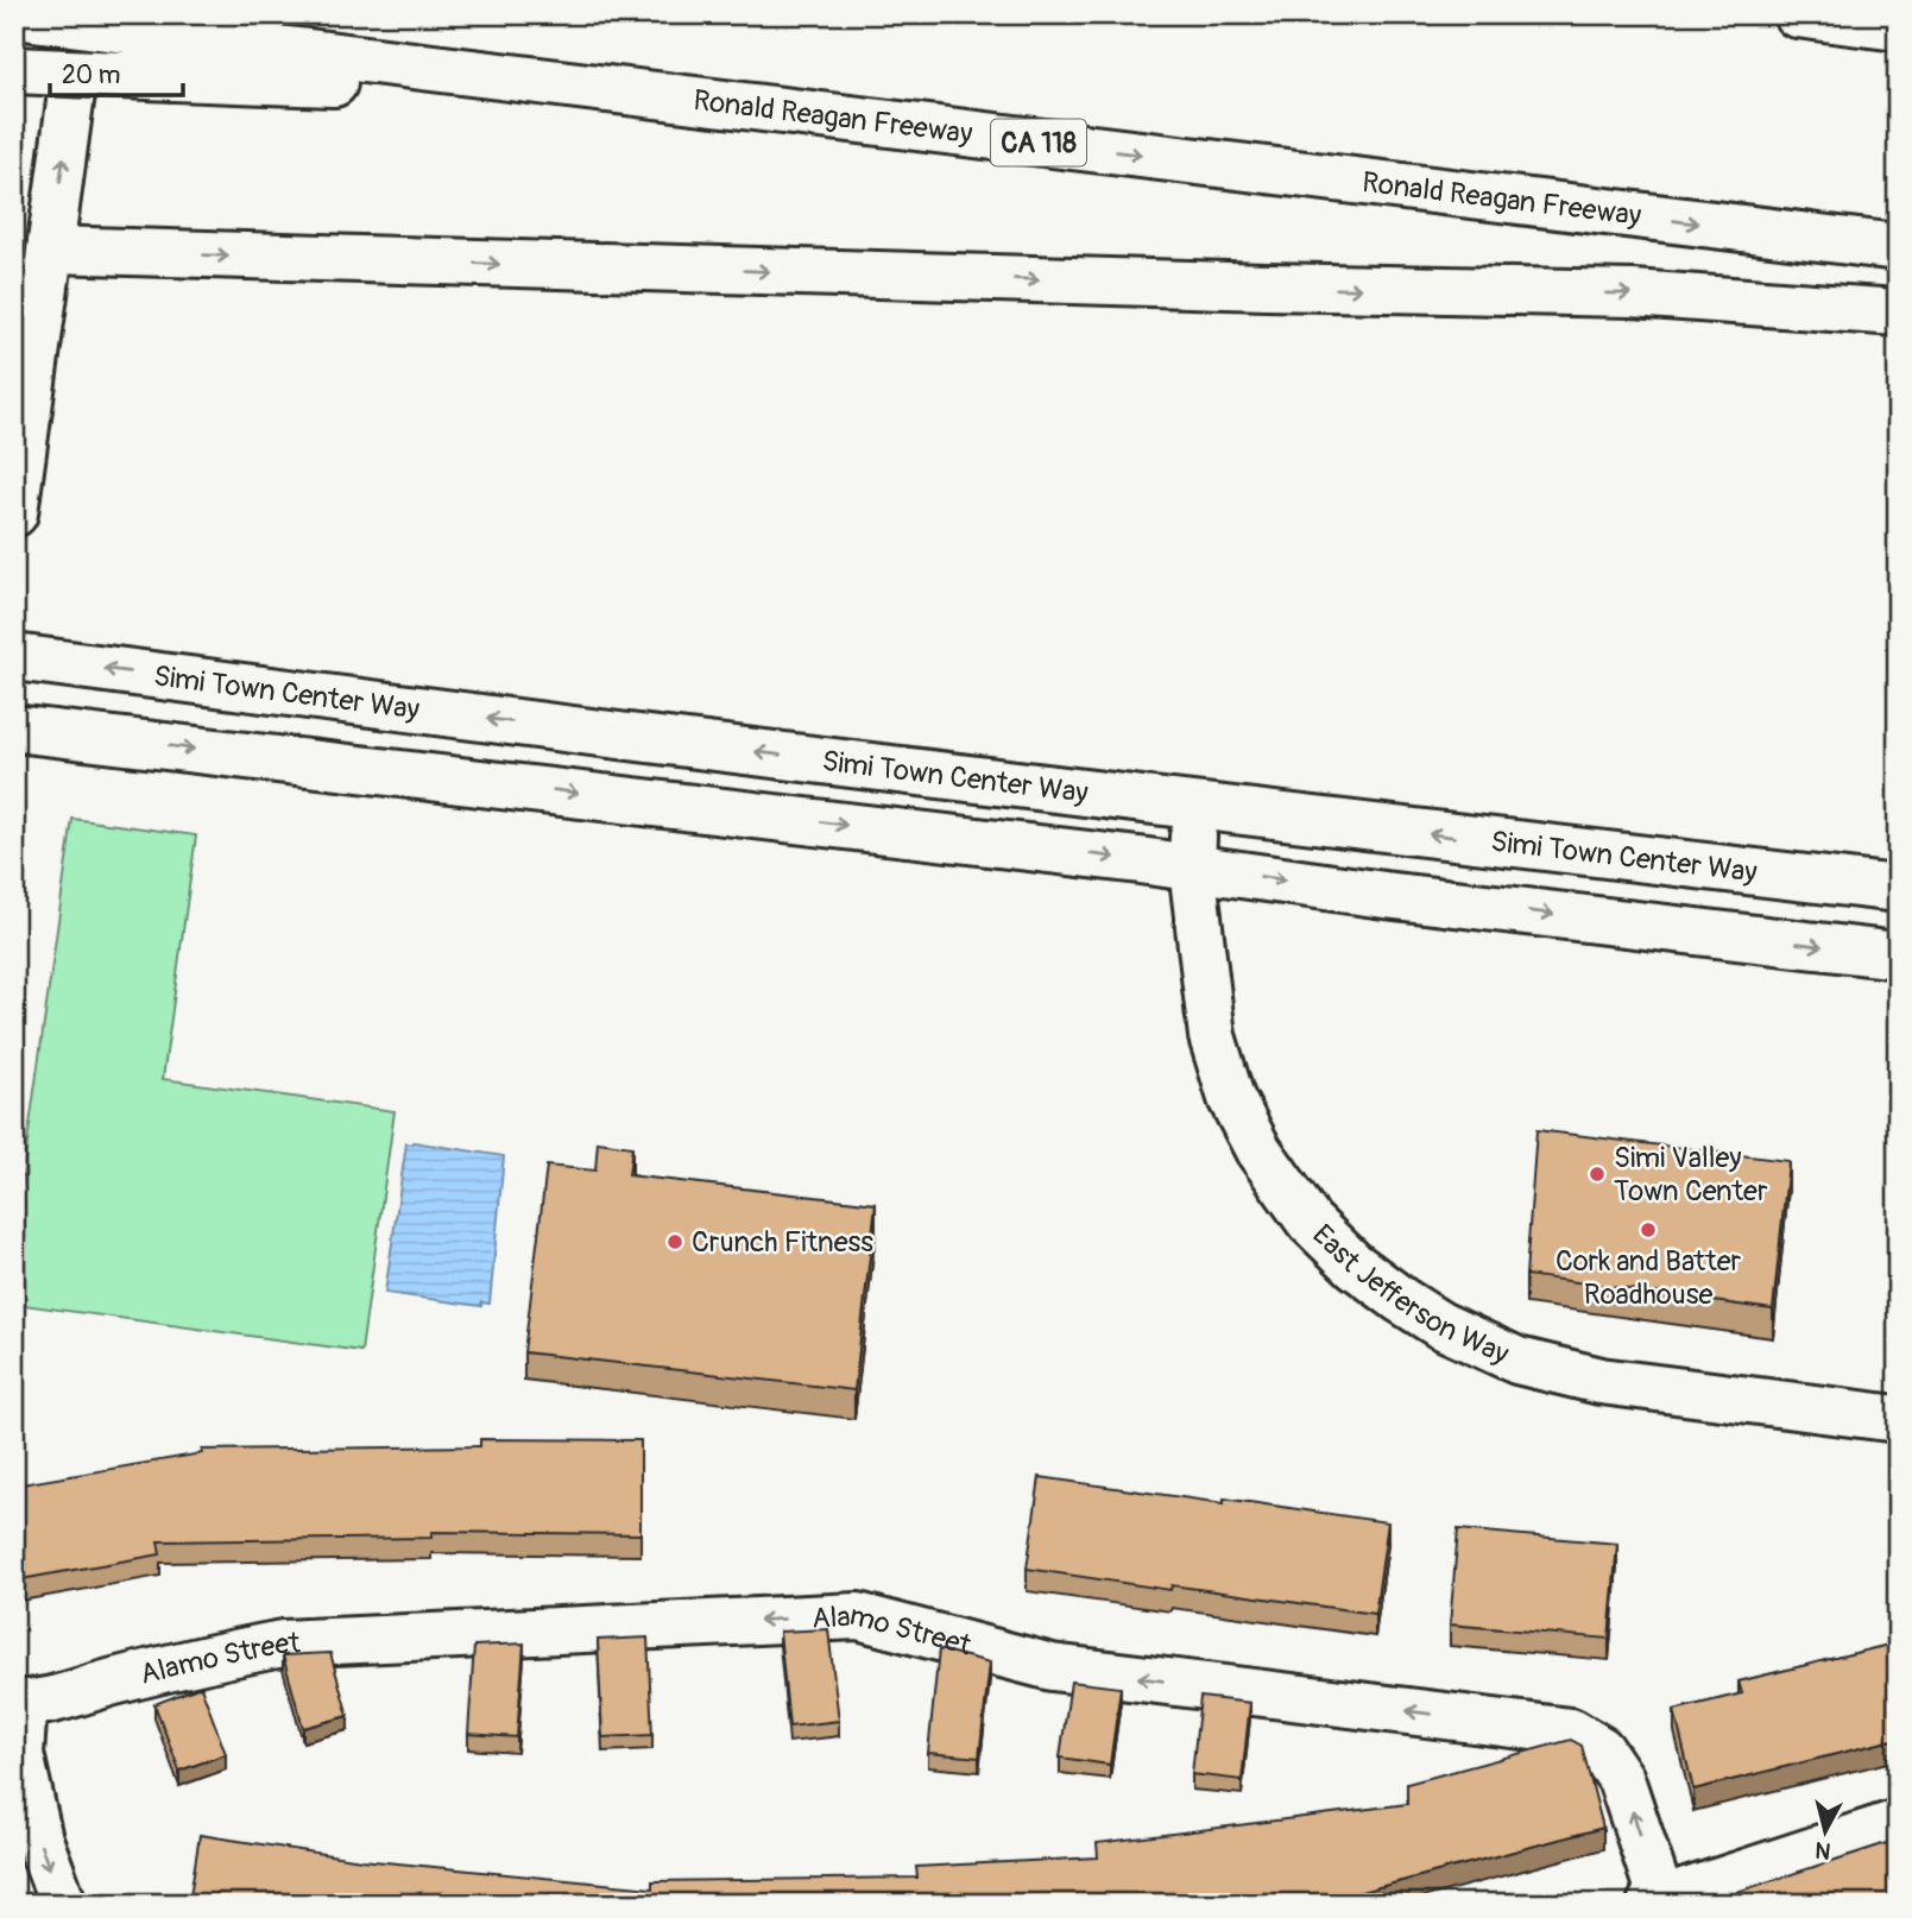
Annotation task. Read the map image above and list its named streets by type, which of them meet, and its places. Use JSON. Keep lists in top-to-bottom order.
{
  "streets": {
    "main road": [
      "Ronald Reagan Freeway",
      "CA 118",
      "Simi Town Center Way",
      "East Jefferson Way",
      "Alamo Street"
    ]
  },
  "crossings": [
    ["Simi Town Center Way", "East Jefferson Way"]
  ],
  "one_way": ["Alamo Street"],
  "places": ["Simi Valley Town Center", "Cork and Batter Roadhouse", "Crunch Fitness"],
  "scale_bar": "20 m",
  "north": "bottom"
}
